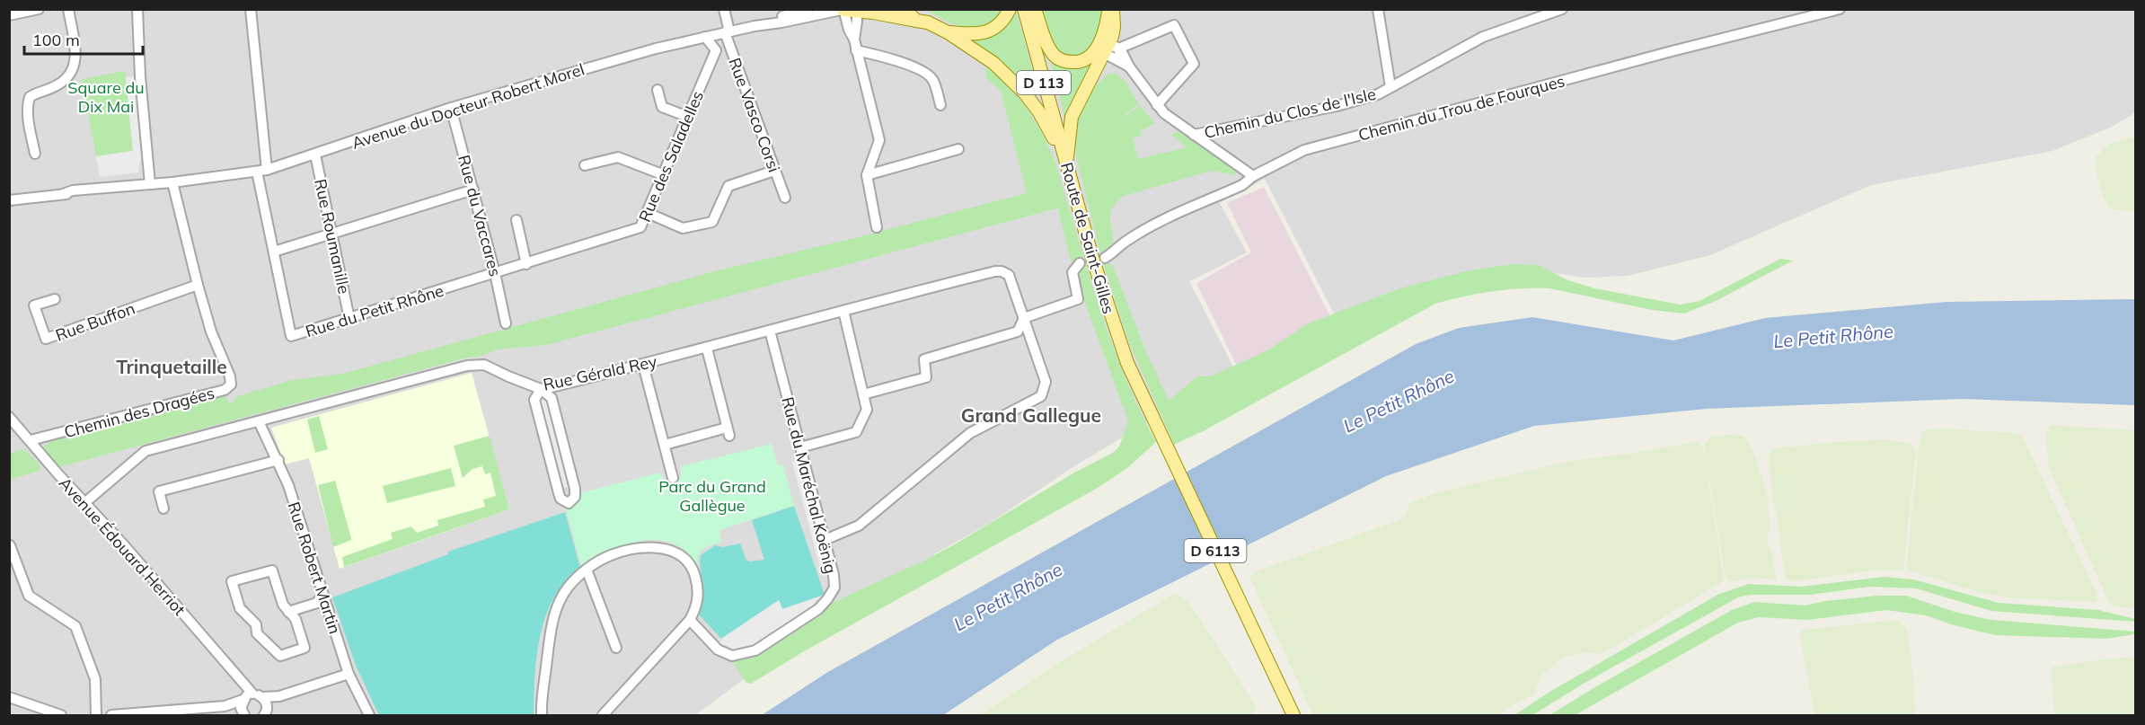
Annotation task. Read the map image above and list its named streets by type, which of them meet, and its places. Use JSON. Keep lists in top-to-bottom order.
{
  "streets": {
    "main road": ["D 113", "Route de Saint-Gilles", "D 6113"],
    "street": [
      "Avenue du Docteur Robert Morel",
      "Chemin du Trou de Fourques",
      "Chemin du Clos de l'Isle",
      "Rue Vasco Corsi",
      "Rue des Saladelles",
      "Rue du Vaccares",
      "Rue Roumanille",
      "Rue du Petit Rhône",
      "Rue Buffon",
      "Rue Gérald Rey",
      "Chemin des Dragées",
      "Rue du Maréchal Koënig",
      "Avenue Édouard Herriot",
      "Rue Robert Martin"
    ]
  },
  "crossings": [
    ["Avenue du Docteur Robert Morel", "Rue Vasco Corsi"],
    ["Avenue du Docteur Robert Morel", "Rue du Vaccares"],
    ["Avenue du Docteur Robert Morel", "Rue Roumanille"],
    ["Avenue du Docteur Robert Morel", "Rue du Petit Rhône"],
    ["Avenue du Docteur Robert Morel", "Chemin des Dragées"],
    ["Rue des Saladelles", "Rue du Vaccares"],
    ["Rue des Saladelles", "Rue du Petit Rhône"],
    ["Rue du Vaccares", "Rue du Petit Rhône"],
    ["Rue Roumanille", "Rue du Petit Rhône"],
    ["Rue Buffon", "Chemin des Dragées"],
    ["Rue Gérald Rey", "Rue du Maréchal Koënig"],
    ["Rue Gérald Rey", "Avenue Édouard Herriot"],
    ["Rue Gérald Rey", "Rue Robert Martin"],
    ["Chemin des Dragées", "Avenue Édouard Herriot"]
  ],
  "districts": ["Trinquetaille", "Grand Gallegue"],
  "water": ["Le Petit Rhône"],
  "parks": ["Square du Dix Mai", "Parc du Grand Gallègue"],
  "scale_bar": "100 m"
}
